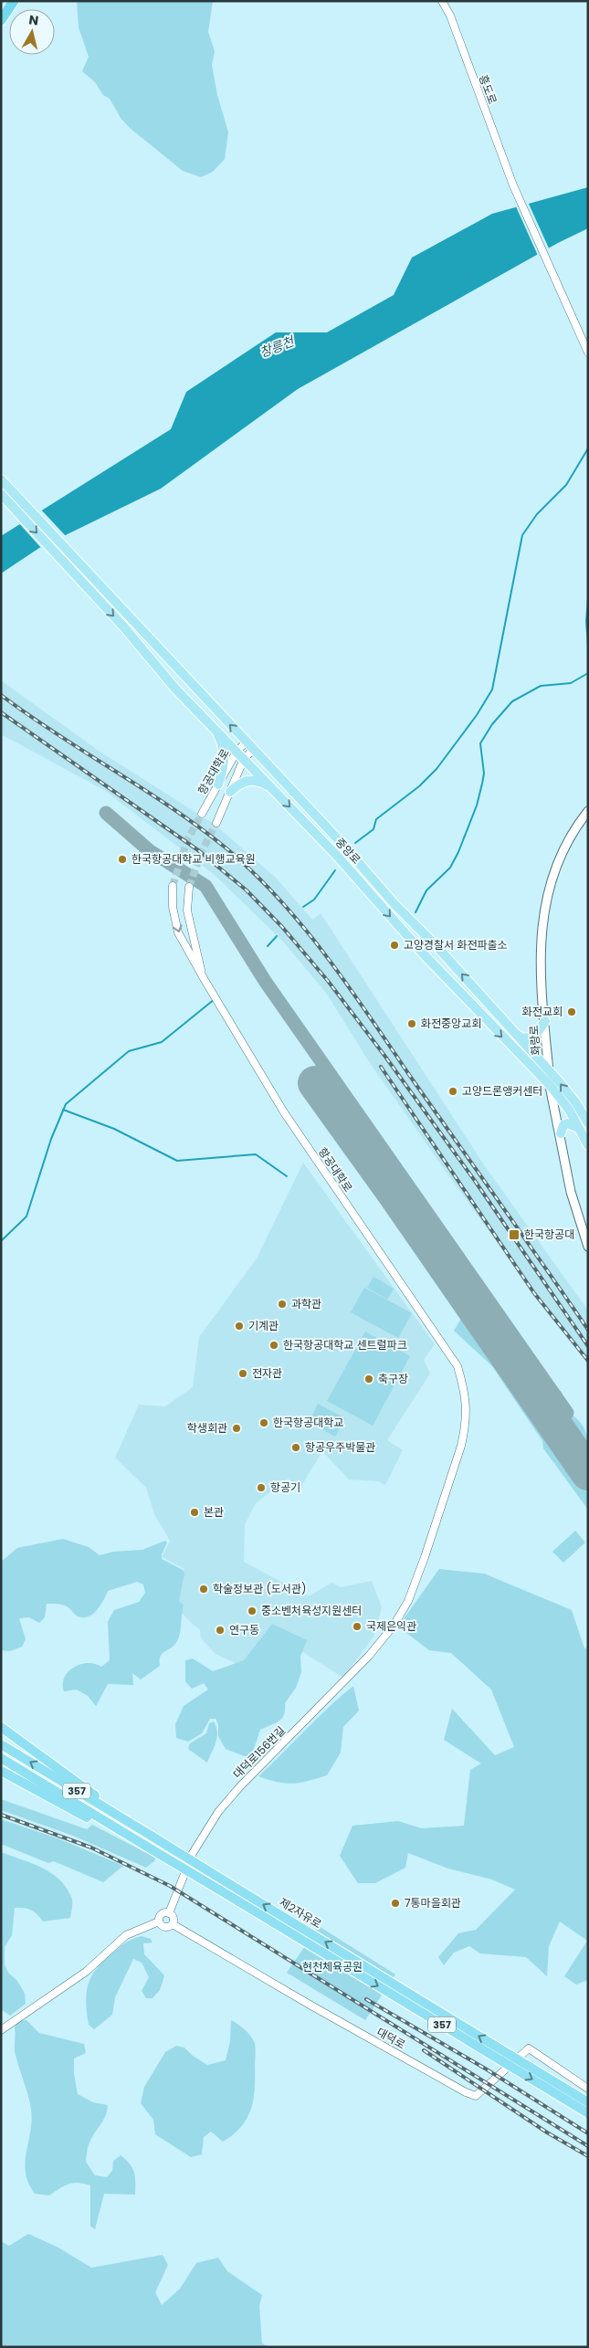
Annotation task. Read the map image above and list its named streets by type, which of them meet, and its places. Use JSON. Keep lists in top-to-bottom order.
{
  "streets": {
    "highway": ["357", "제2자유로"],
    "main road": ["중앙로", "화랑로"],
    "street": [
      "흥도로",
      "항공대학로",
      "대덕로156번길",
      "대덕로"
    ]
  },
  "crossings": [
    ["항공대학로", "중앙로"],
    ["항공대학로", "대덕로156번길"],
    ["중앙로", "화랑로"],
    ["대덕로156번길", "대덕로"]
  ],
  "water": ["창릉천"],
  "parks": ["현천체육공원"],
  "places": {
    "other": [
      "한국항공대학교 비행교육원",
      "고양경찰서 화전파출소",
      "화전교회",
      "화전중앙교회",
      "고양드론앵커센터",
      "과학관",
      "기계관",
      "한국항공대학교 센트럴파크",
      "전자관",
      "축구장",
      "한국항공대학교",
      "학생회관",
      "항공우주박물관",
      "항공기",
      "본관",
      "학술정보관 (도서관)",
      "중소벤처육성지원센터",
      "국제은익관",
      "연구동",
      "7통마을회관"
    ],
    "transit": ["한국항공대"]
  },
  "north": "top"
}
